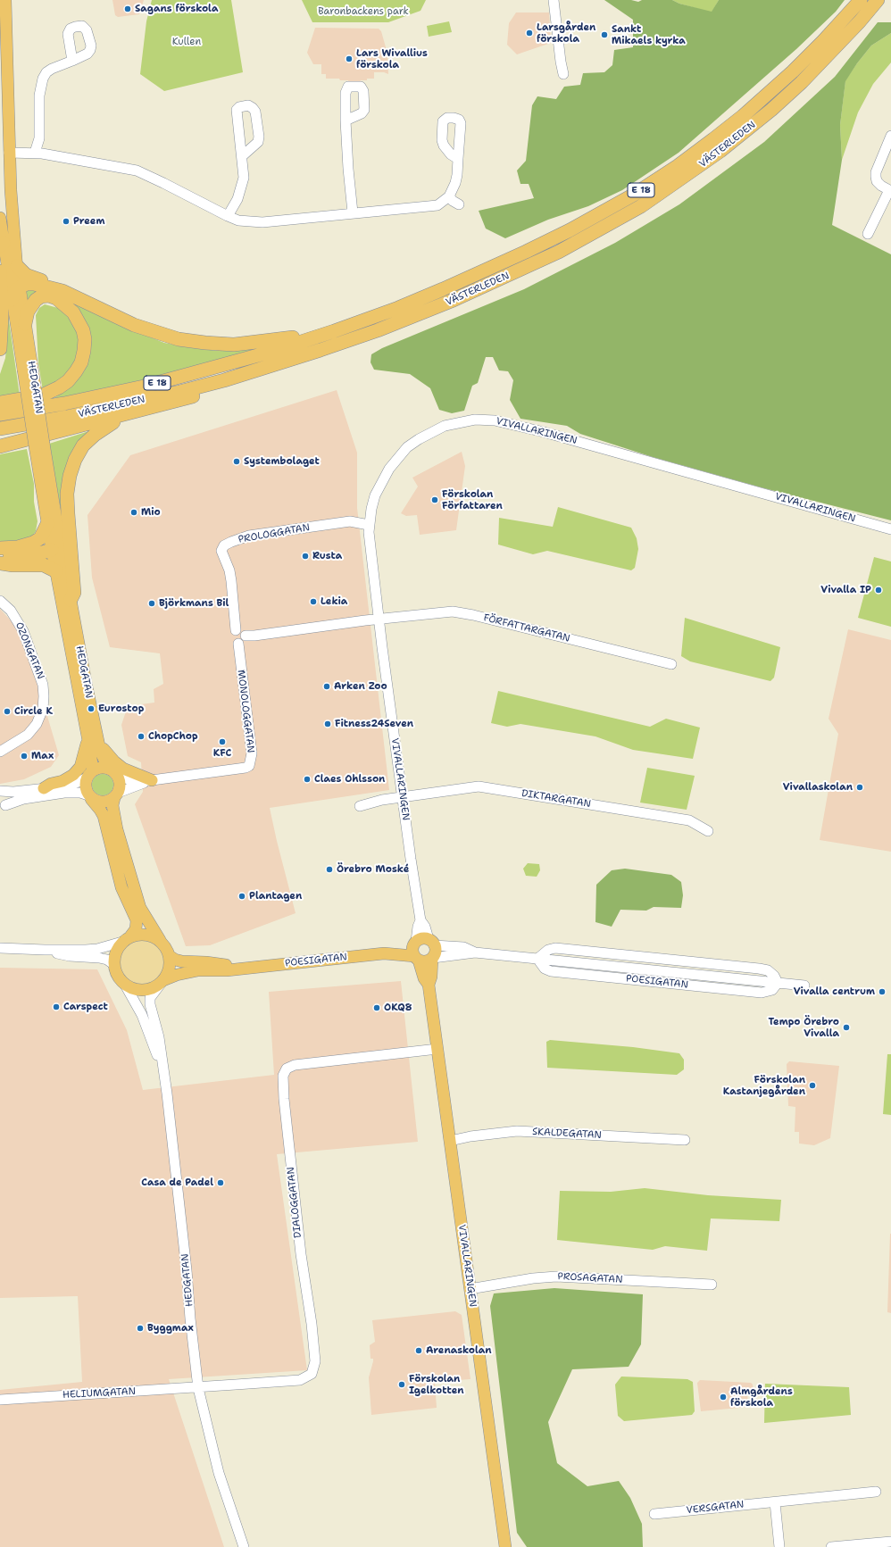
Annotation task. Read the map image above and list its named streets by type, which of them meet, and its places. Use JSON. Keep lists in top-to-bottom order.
{
  "streets": {
    "highway": ["VÄSTERLEDEN", "E 18"],
    "main road": ["HEDGATAN", "VIVALLARINGEN", "POESIGATAN"],
    "street": [
      "PROLOGGATAN",
      "FÖRFATTARGATAN",
      "OZONGATAN",
      "MONOLOGGATAN",
      "DIKTARGATAN",
      "SKALDEGATAN",
      "DIALOGGATAN",
      "PROSAGATAN",
      "HELIUMGATAN",
      "VERSGATAN"
    ]
  },
  "crossings": [
    ["VÄSTERLEDEN", "E 18"],
    ["E 18", "HEDGATAN"],
    ["HEDGATAN", "MONOLOGGATAN"],
    ["HEDGATAN", "POESIGATAN"],
    ["HEDGATAN", "DIALOGGATAN"],
    ["HEDGATAN", "HELIUMGATAN"],
    ["VIVALLARINGEN", "PROLOGGATAN"],
    ["VIVALLARINGEN", "FÖRFATTARGATAN"],
    ["VIVALLARINGEN", "DIKTARGATAN"],
    ["VIVALLARINGEN", "POESIGATAN"],
    ["VIVALLARINGEN", "SKALDEGATAN"],
    ["VIVALLARINGEN", "DIALOGGATAN"],
    ["VIVALLARINGEN", "PROSAGATAN"],
    ["PROLOGGATAN", "MONOLOGGATAN"],
    ["DIALOGGATAN", "HELIUMGATAN"]
  ],
  "parks": ["Baronbackens park", "Kullen"],
  "places": [
    "Sagans förskola",
    "Larsgården förskola",
    "Sankt Mikaels kyrka",
    "Lars Wivallius förskola",
    "Preem",
    "Systembolaget",
    "Förskolan Författaren",
    "Mio",
    "Rusta",
    "Vivalla IP",
    "Lekia",
    "Björkmans Bil",
    "Arken Zoo",
    "Eurostop",
    "Circle K",
    "Fitness24Seven",
    "ChopChop",
    "KFC",
    "Max",
    "Claes Ohlsson",
    "Vivallaskolan",
    "Örebro Moské",
    "Plantagen",
    "Vivalla centrum",
    "Carspect",
    "OKQ8",
    "Tempo Örebro Vivalla",
    "Förskolan Kastanjegården",
    "Casa de Padel",
    "Byggmax",
    "Arenaskolan",
    "Förskolan Igelkotten",
    "Almgårdens förskola"
  ]
}
